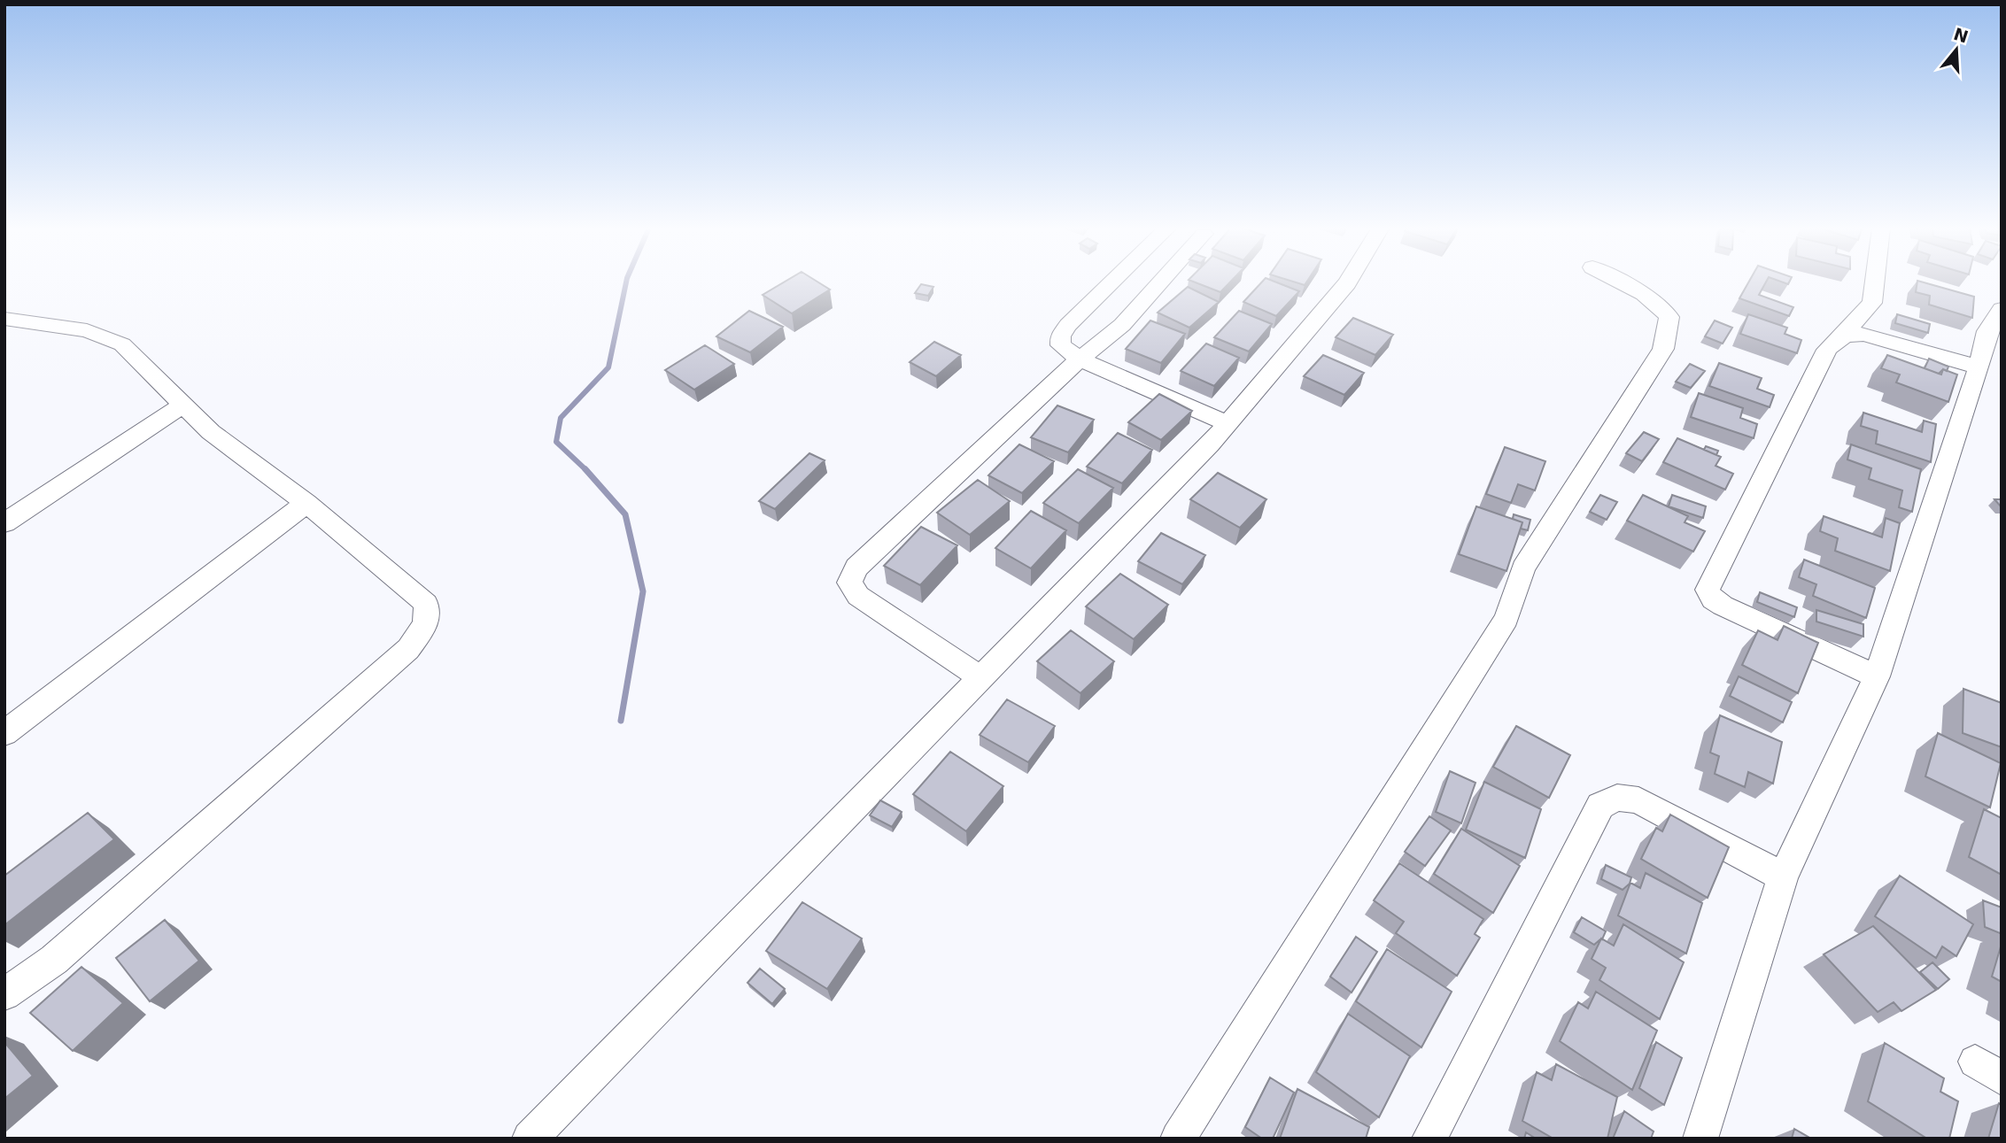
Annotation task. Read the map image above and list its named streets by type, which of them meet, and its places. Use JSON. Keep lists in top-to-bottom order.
{
  "north": "top"
}
